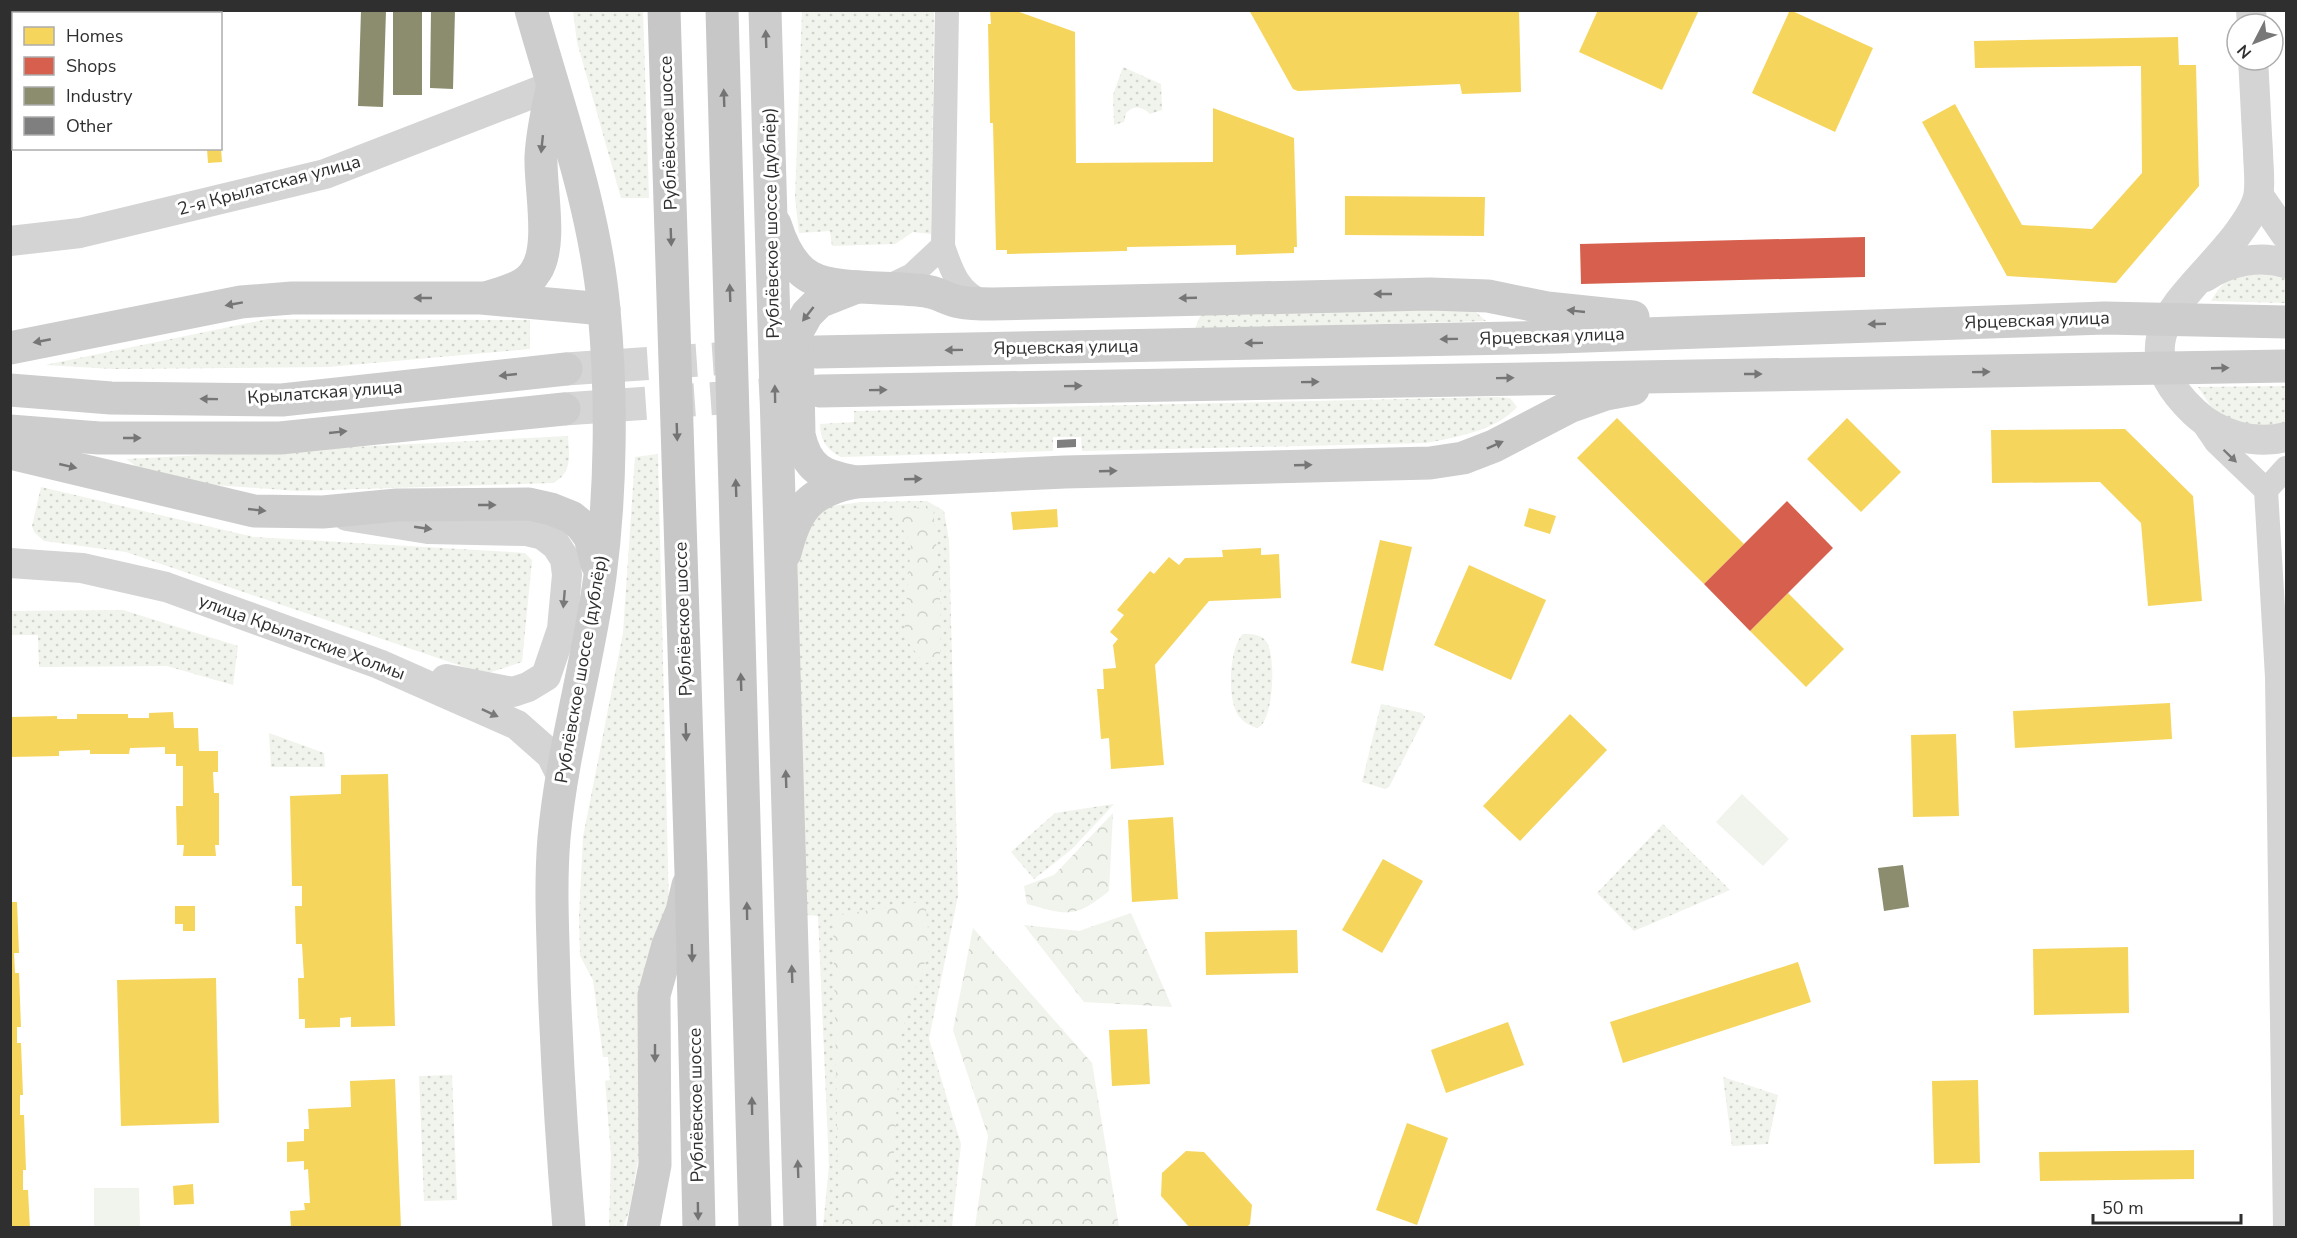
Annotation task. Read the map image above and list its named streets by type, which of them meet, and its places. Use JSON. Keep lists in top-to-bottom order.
{
  "streets": {
    "main road": [
      "Рублёвское шоссе",
      "Рублёвское шоссе (дублёр)",
      "Ярцевская улица",
      "Крылатская улица"
    ],
    "street": ["2-я Крылатская улица", "улица Крылатские Холмы"]
  },
  "crossings": [
    ["2-я Крылатская улица", "Рублёвское шоссе (дублёр)"],
    ["Рублёвское шоссе (дублёр)", "улица Крылатские Холмы"]
  ],
  "one_way": ["улица Крылатские Холмы"],
  "legend": [
    "Homes",
    "Shops",
    "Industry",
    "Other"
  ],
  "scale_bar": "50 m",
  "north": "bottom left"
}
